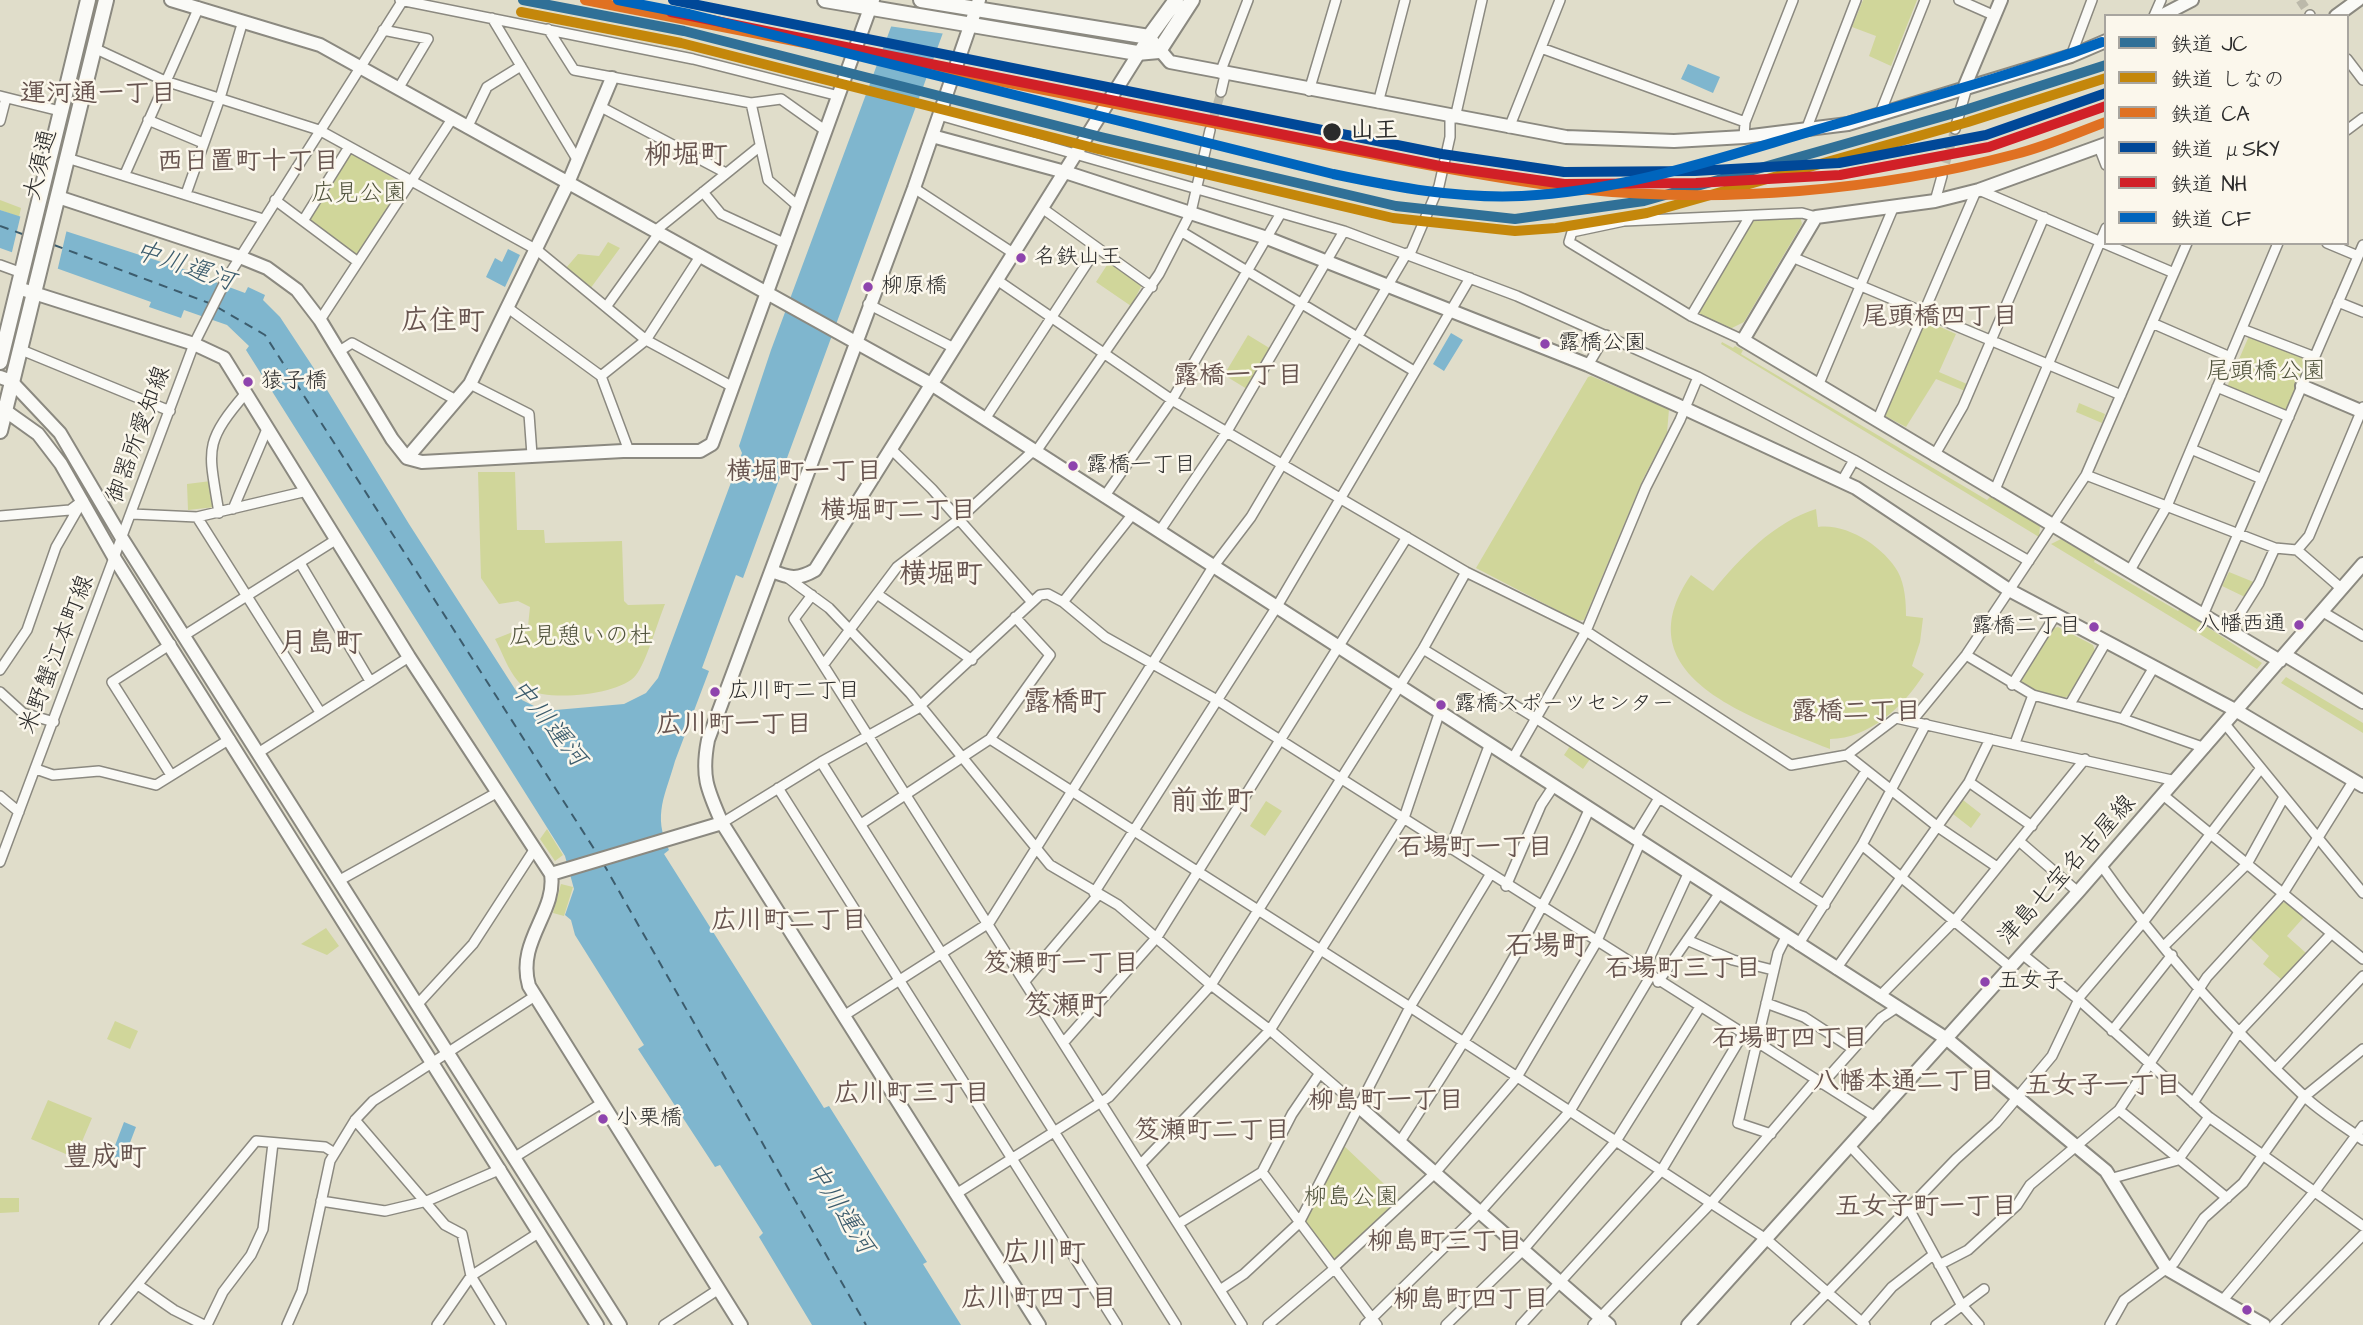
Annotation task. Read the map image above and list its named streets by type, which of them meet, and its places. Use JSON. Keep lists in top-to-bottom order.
{
  "streets": {
    "main road": ["大須通"],
    "street": ["御器所愛知線", "米野蟹江本町線", "津島七宝名古屋線"]
  },
  "crossings": [
    ["御器所愛知線", "米野蟹江本町線"]
  ],
  "districts": [
    "運河通一丁目",
    "柳堀町",
    "西日置町十丁目",
    "尾頭橋四丁目",
    "広住町",
    "露橋一丁目",
    "横堀町一丁目",
    "横堀町二丁目",
    "横堀町",
    "月島町",
    "露橋町",
    "露橋二丁目",
    "広川町一丁目",
    "前並町",
    "石場町一丁目",
    "広川町二丁目",
    "石場町",
    "笈瀬町一丁目",
    "石場町三丁目",
    "笈瀬町",
    "石場町四丁目",
    "八幡本通二丁目",
    "五女子一丁目",
    "広川町三丁目",
    "柳島町一丁目",
    "笈瀬町二丁目",
    "豊成町",
    "五女子町一丁目",
    "柳島町三丁目",
    "広川町",
    "広川町四丁目",
    "柳島町四丁目"
  ],
  "water": ["中川運河"],
  "parks": [
    "広見公園",
    "尾頭橋公園",
    "広見憩いの杜",
    "柳島公園"
  ],
  "places": [
    "山王",
    "名鉄山王",
    "柳原橋",
    "露橋公園",
    "猿子橋",
    "露橋一丁目",
    "八幡西通",
    "露橋二丁目",
    "広川町二丁目",
    "露橋スポーツセンター",
    "五女子",
    "小栗橋"
  ],
  "lines": [
    "rail line JC",
    "rail line CA",
    "rail line μSKY",
    "rail line CF",
    "rail line しなの",
    "rail line NH"
  ],
  "legend": [
    "鉄道 JC",
    "鉄道 しなの",
    "鉄道 CA",
    "鉄道 μSKY",
    "鉄道 NH",
    "鉄道 CF"
  ]
}
